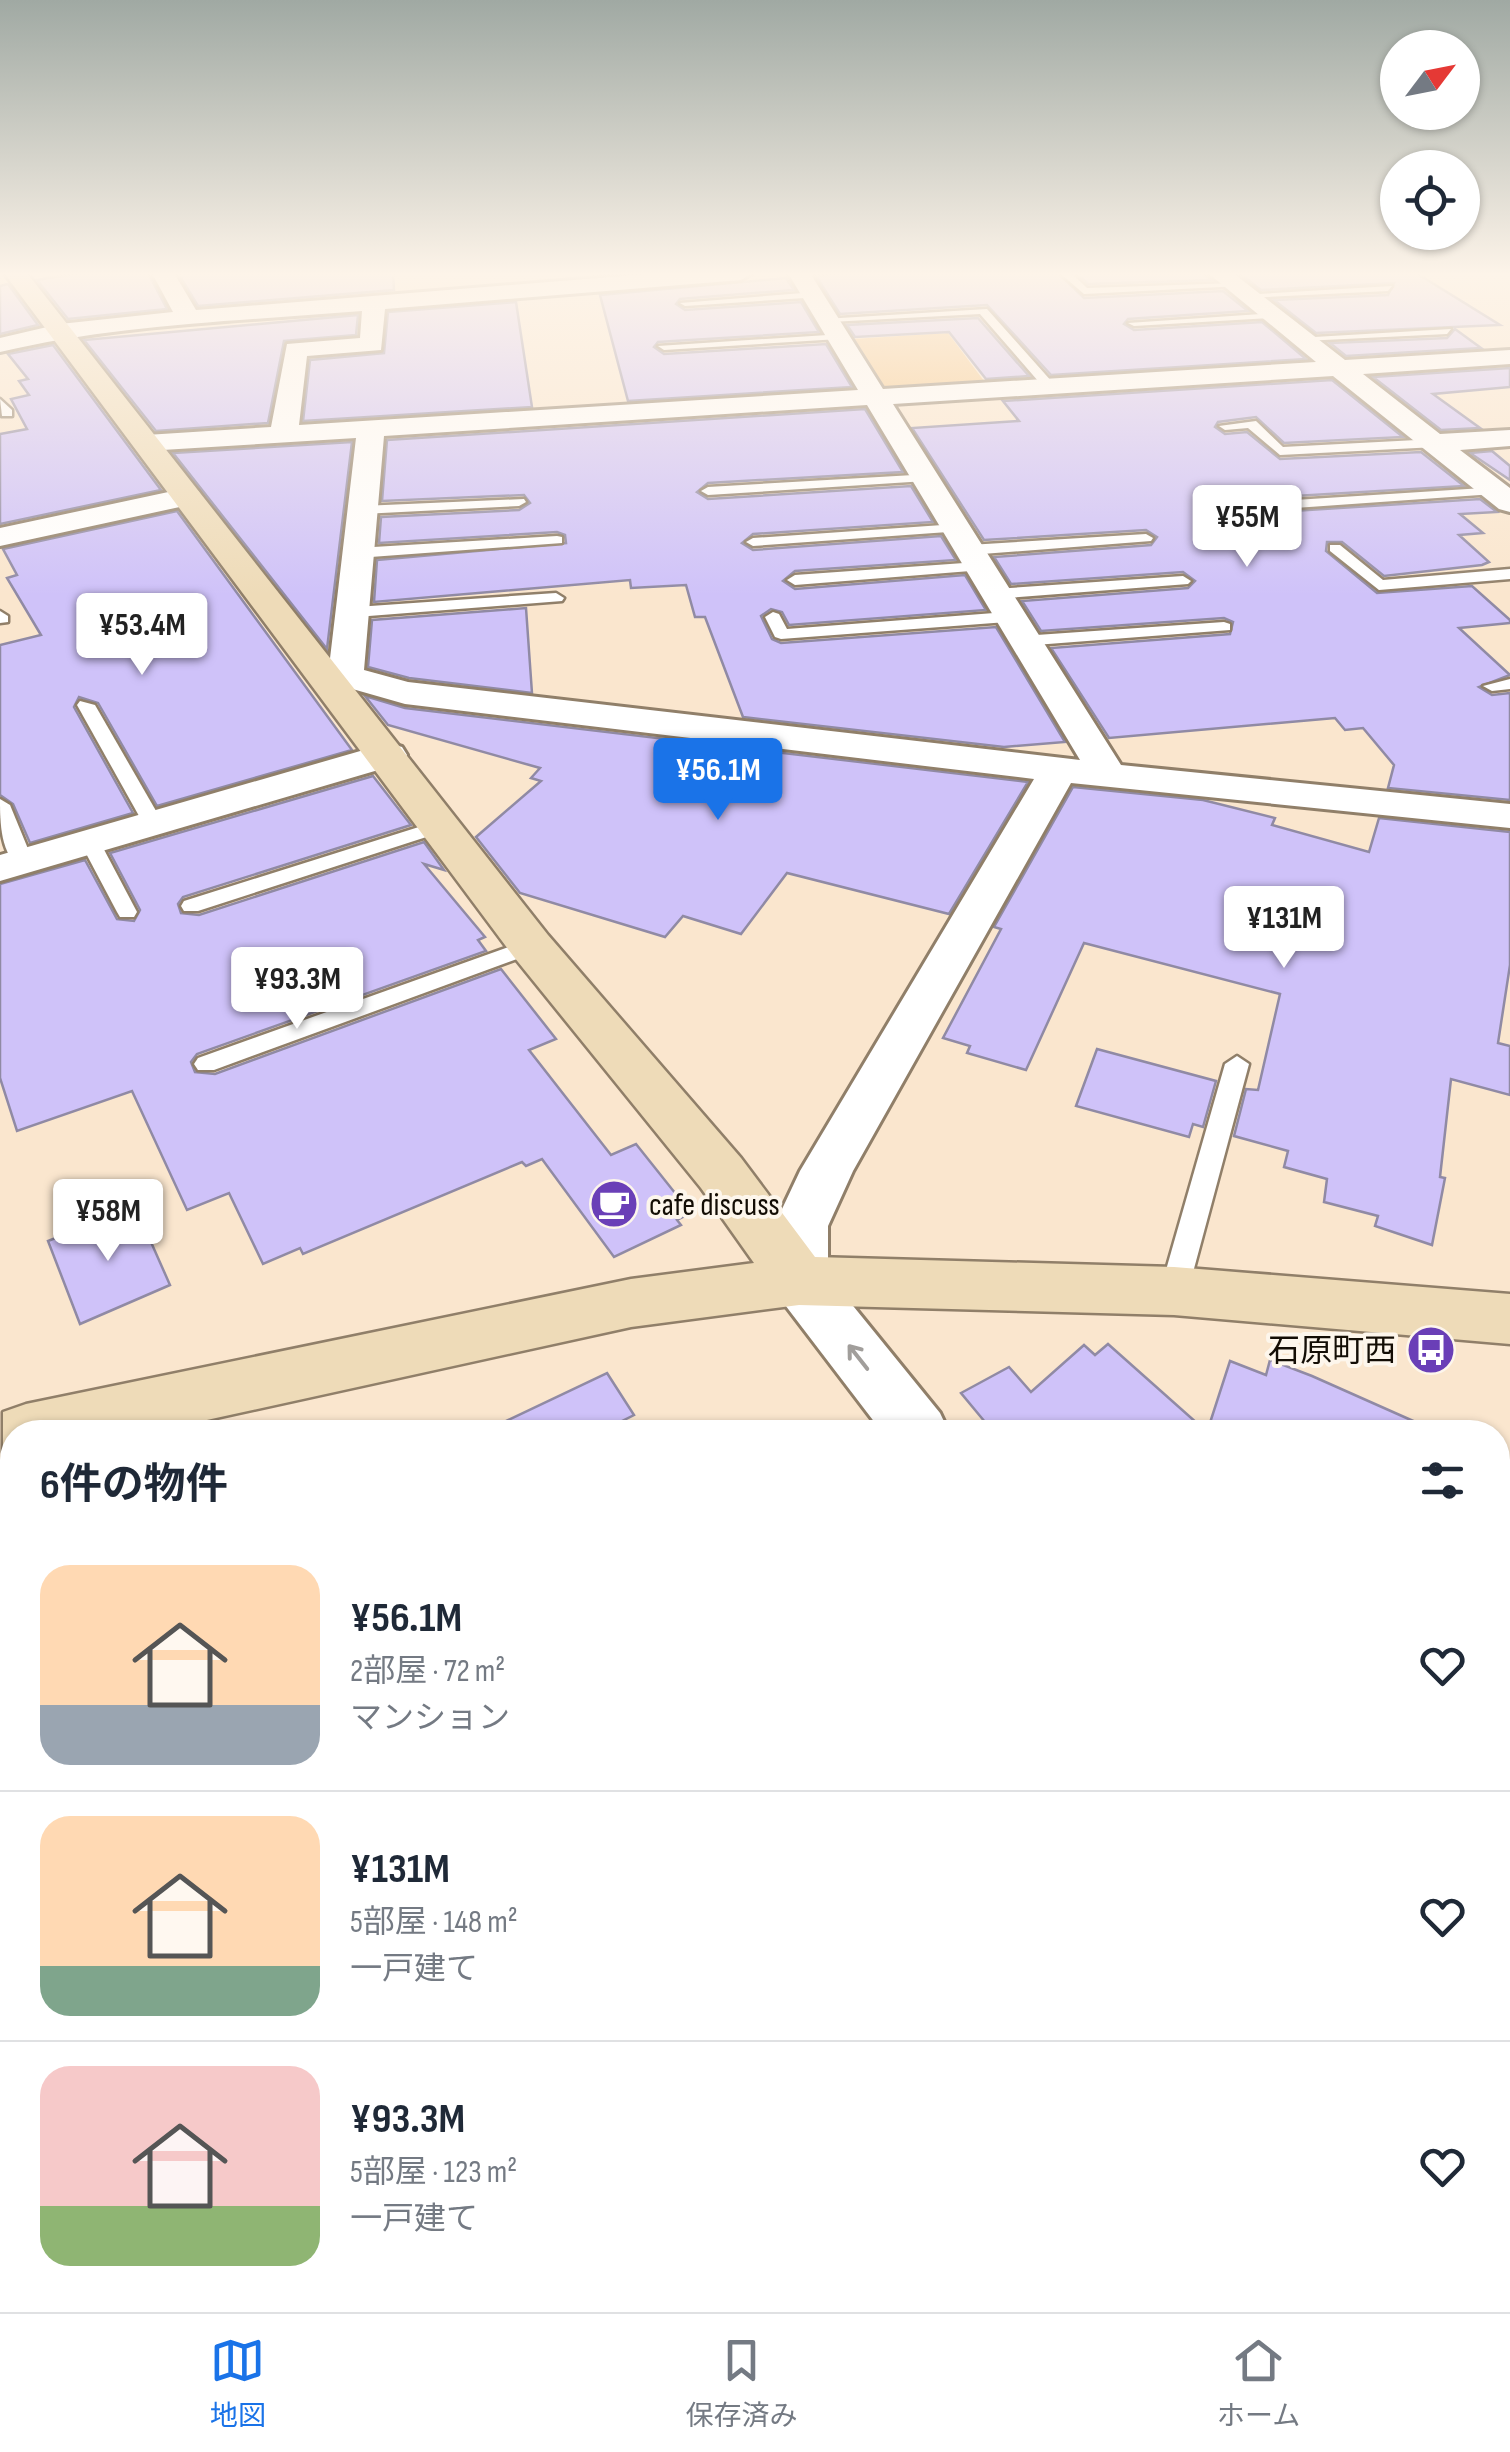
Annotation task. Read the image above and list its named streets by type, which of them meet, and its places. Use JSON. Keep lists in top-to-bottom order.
{
  "places": {
    "cafe": ["cafe discuss"],
    "bus stop": ["石原町西"]
  },
  "north": "top right",
  "page": {
    "price": [
      "¥55M",
      "¥53.4M",
      "¥56.1M",
      "¥131M",
      "¥93.3M",
      "¥58M"
    ],
    "heading": "6件の物件",
    "list": [
      {
        "name": "¥56.1M",
        "note": "2部屋 · 72 m² · マンション"
      },
      {
        "name": "¥131M",
        "note": "5部屋 · 148 m² · 一戸建て"
      },
      {
        "name": "¥93.3M",
        "note": "5部屋 · 123 m² · 一戸建て"
      }
    ],
    "tabs": ["地図", "保存済み", "ホーム"]
  }
}
